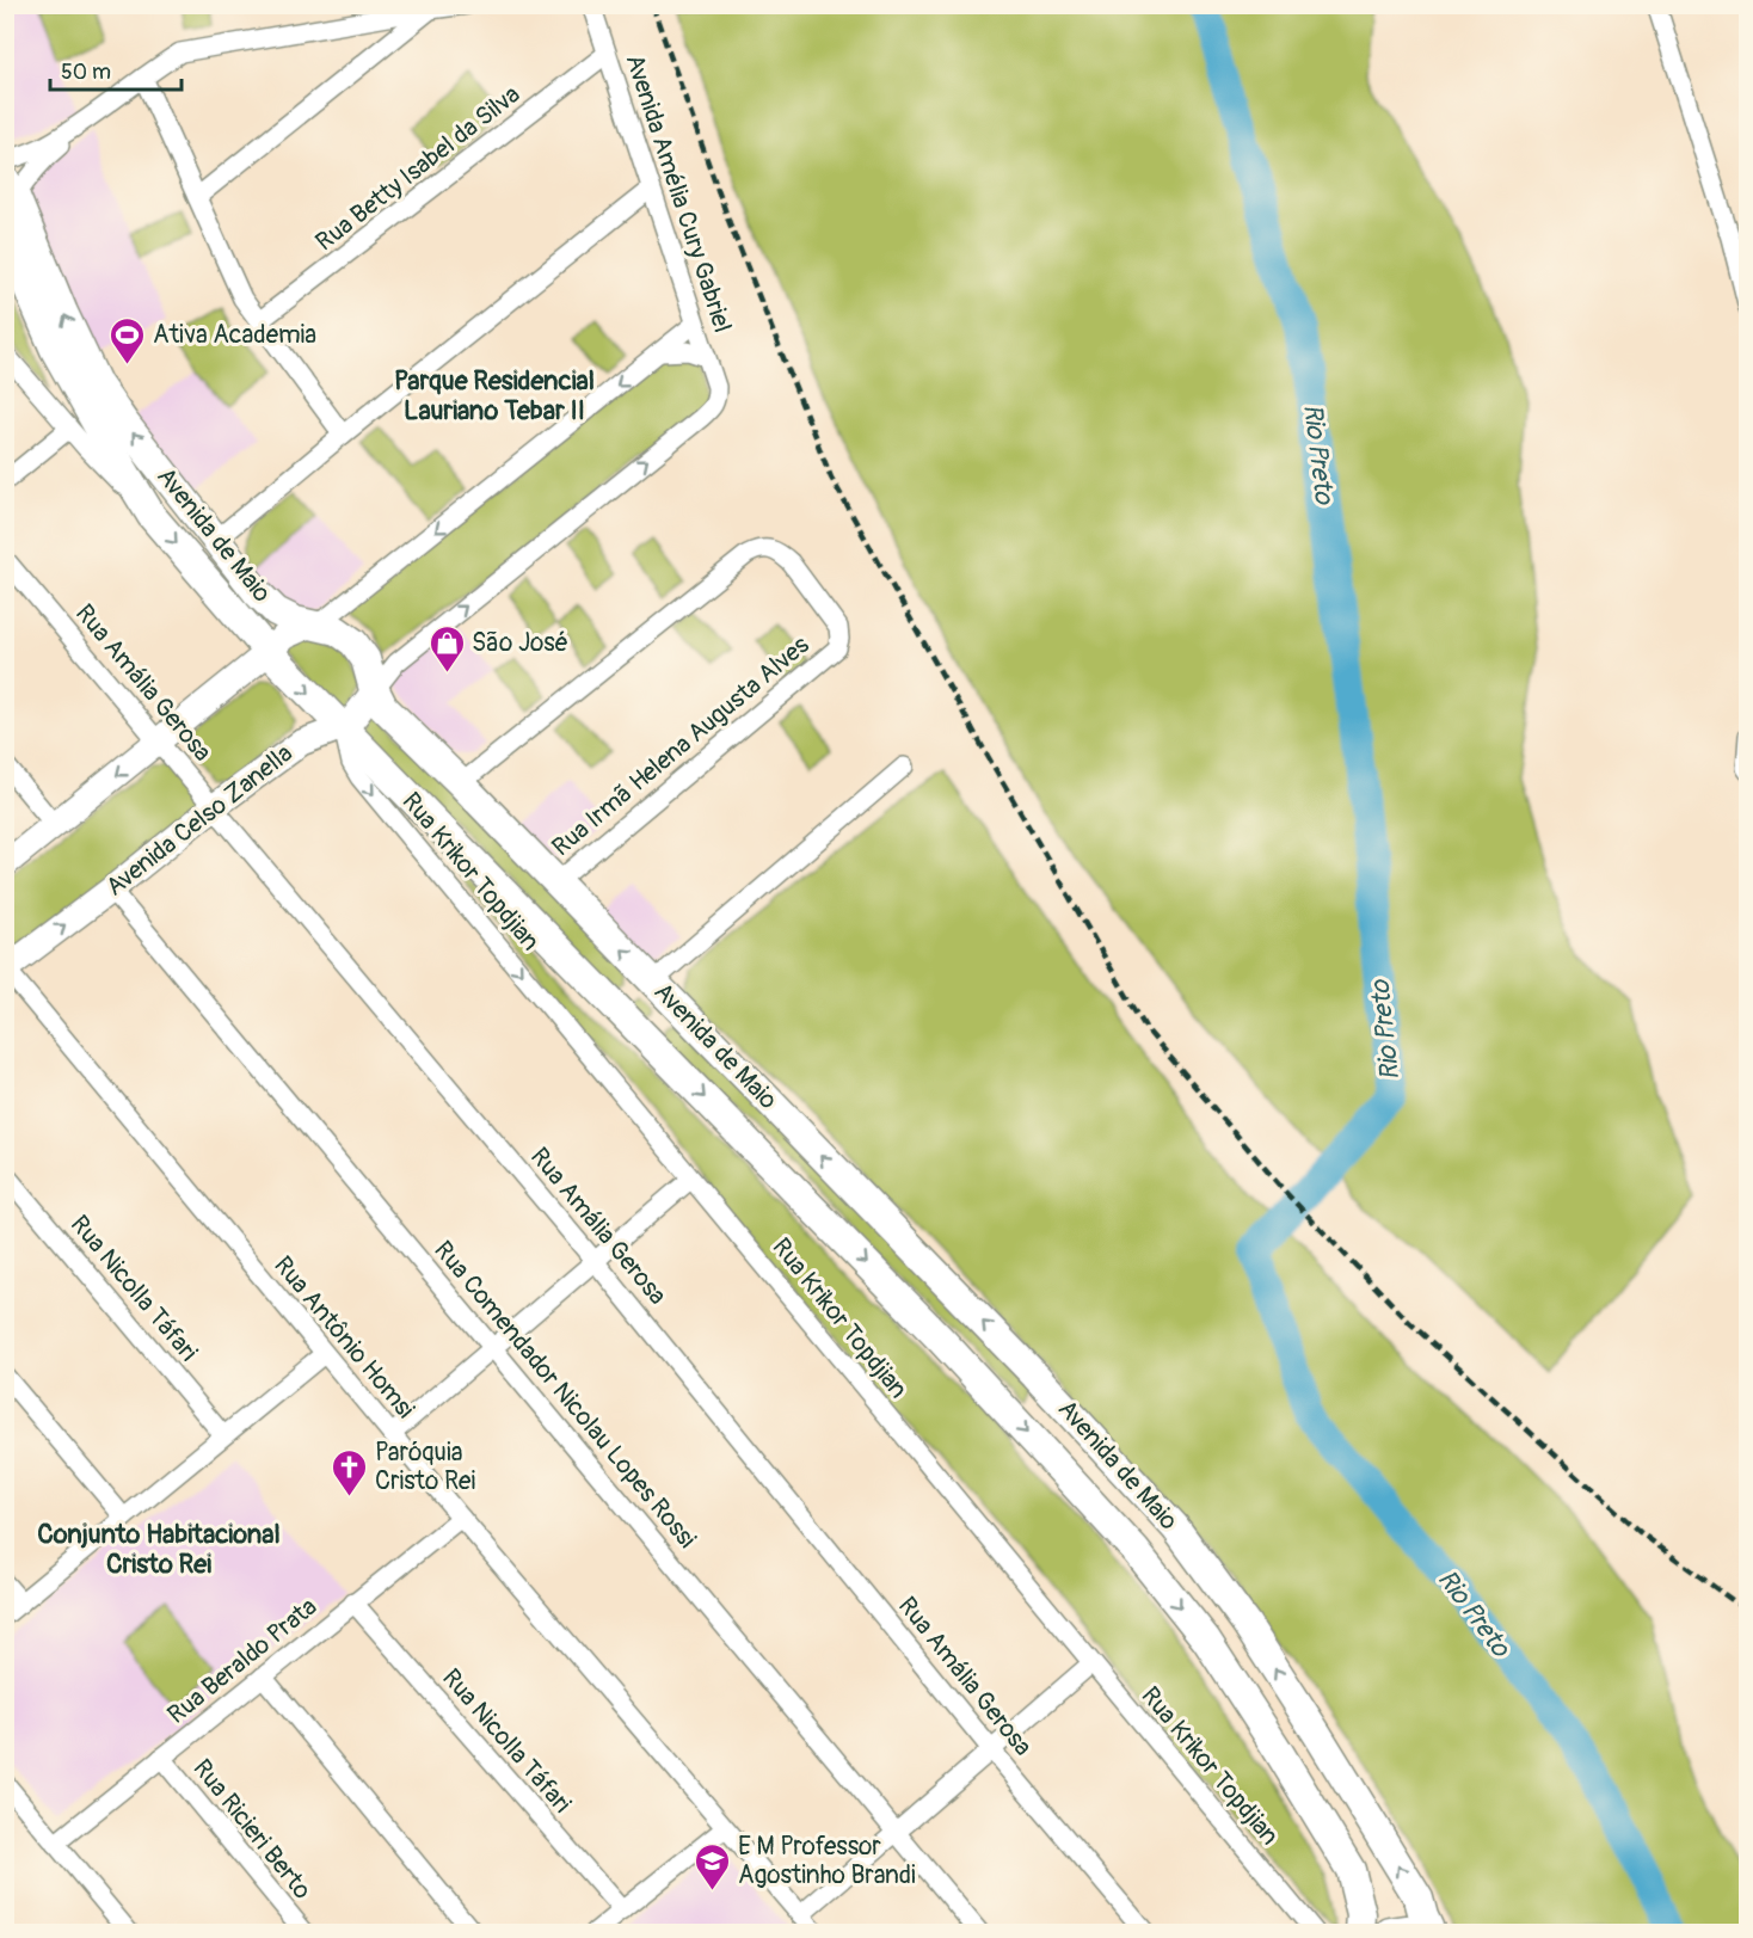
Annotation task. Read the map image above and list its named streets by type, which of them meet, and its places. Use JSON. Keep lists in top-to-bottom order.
{
  "streets": {
    "main road": ["Avenida de Maio"],
    "street": [
      "Rua Betty Isabel da Silva",
      "Avenida Amélia Cury Gabriel",
      "Rua Amália Gerosa",
      "Rua Irmã Helena Augusta Alves",
      "Avenida Celso Zanella",
      "Rua Krikor Topdjian",
      "Rua Nicolla Táfari",
      "Rua Antônio Homsi",
      "Rua Comendador Nicolau Lopes Rossi",
      "Rua Beraldo Prata",
      "Rua Ricieri Berto"
    ]
  },
  "crossings": [
    ["Rua Betty Isabel da Silva", "Avenida Amélia Cury Gabriel"],
    ["Avenida Amélia Cury Gabriel", "Avenida Celso Zanella"],
    ["Avenida de Maio", "Rua Irmã Helena Augusta Alves"],
    ["Avenida de Maio", "Avenida Celso Zanella"],
    ["Avenida de Maio", "Rua Krikor Topdjian"],
    ["Rua Amália Gerosa", "Avenida Celso Zanella"],
    ["Avenida Celso Zanella", "Rua Krikor Topdjian"],
    ["Avenida Celso Zanella", "Rua Antônio Homsi"],
    ["Avenida Celso Zanella", "Rua Comendador Nicolau Lopes Rossi"],
    ["Rua Nicolla Táfari", "Rua Beraldo Prata"],
    ["Rua Antônio Homsi", "Rua Beraldo Prata"],
    ["Rua Beraldo Prata", "Rua Ricieri Berto"]
  ],
  "one_way": ["Rua Krikor Topdjian"],
  "districts": ["Parque Residencial Lauriano Tebar II", "Conjunto Habitacional Cristo Rei"],
  "water": ["Rio Preto"],
  "places": {
    "sports": ["Ativa Academia"],
    "shop": ["São José"],
    "church": ["Paróquia Cristo Rei"],
    "school or university": ["E M Professor Agostinho Brandi"]
  },
  "scale_bar": "50 m"
}
